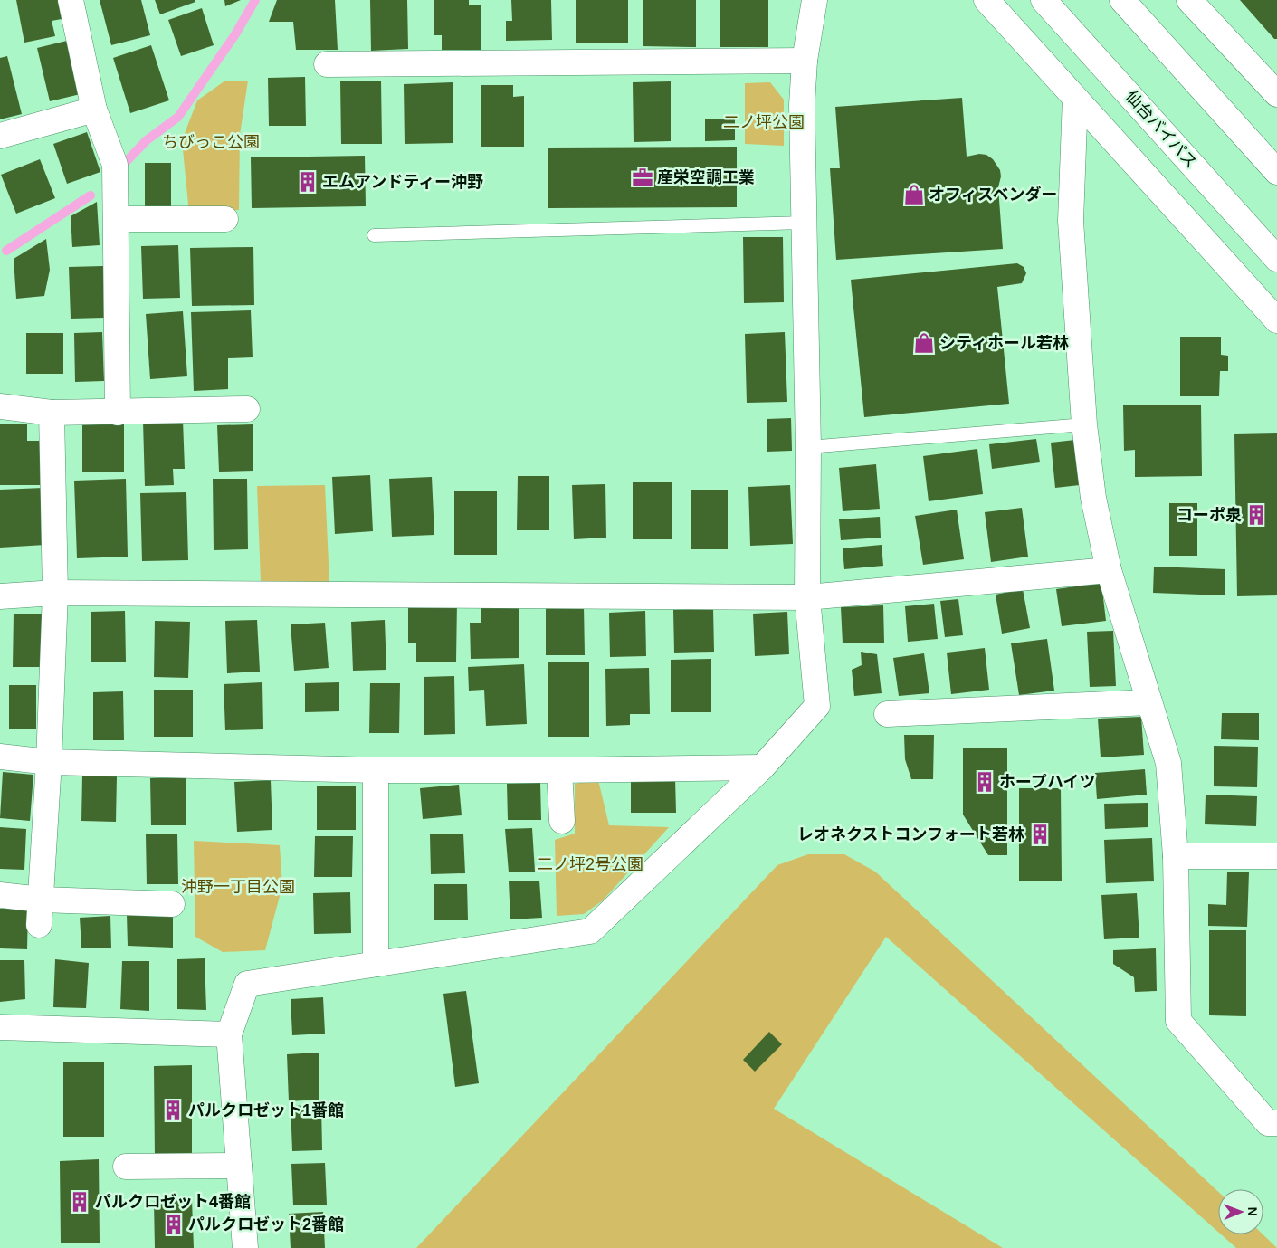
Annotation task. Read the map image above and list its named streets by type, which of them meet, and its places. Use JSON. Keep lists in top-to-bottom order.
{
  "streets": {
    "main road": ["仙台バイパス"]
  },
  "parks": [
    "二ノ坪公園",
    "ちびっこ公園",
    "二ノ坪2号公園",
    "沖野一丁目公園"
  ],
  "places": {
    "office": ["産栄空調工業"],
    "building": [
      "エムアンドティー沖野",
      "コーポ泉",
      "ホープハイツ",
      "レオネクストコンフォート若林",
      "パルクロゼット1番館",
      "パルクロゼット4番館",
      "パルクロゼット2番館"
    ],
    "shop": ["オフィスベンダー", "シティホール若林"]
  },
  "north": "right"
}
